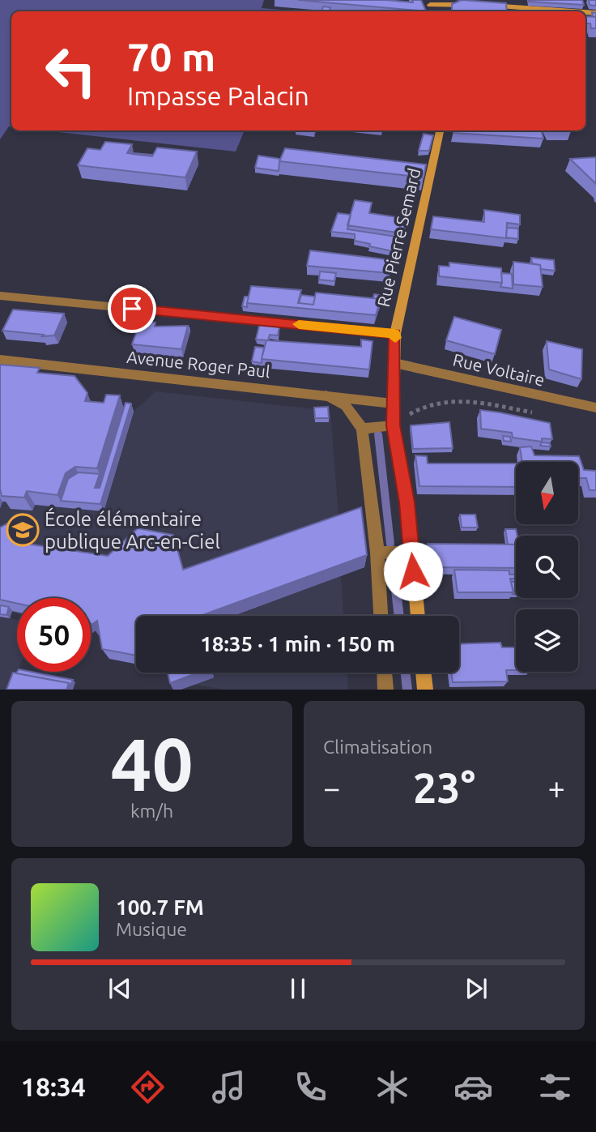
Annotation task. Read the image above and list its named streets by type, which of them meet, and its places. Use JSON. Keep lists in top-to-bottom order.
{
  "streets": {
    "main road": ["Rue Pierre Semard"],
    "street": ["Avenue Roger Paul", "Rue Voltaire"]
  },
  "crossings": [
    ["Rue Pierre Semard", "Avenue Roger Paul"],
    ["Rue Pierre Semard", "Rue Voltaire"]
  ],
  "places": {
    "school or university": ["École élémentaire publique Arc-en-Ciel"]
  },
  "north": "bottom",
  "page": {
    "turn": ["70 m", "Impasse Palacin"],
    "limit": "50",
    "trip": "18:35 · 1 min · 150 m",
    "tile": [
      ["40", "km/h"],
      "Climatisation"
    ],
    "heat": ["−", "23°", "+"],
    "song": ["100.7 FM", "Musique"],
    "tabs": "18:34"
  }
}
